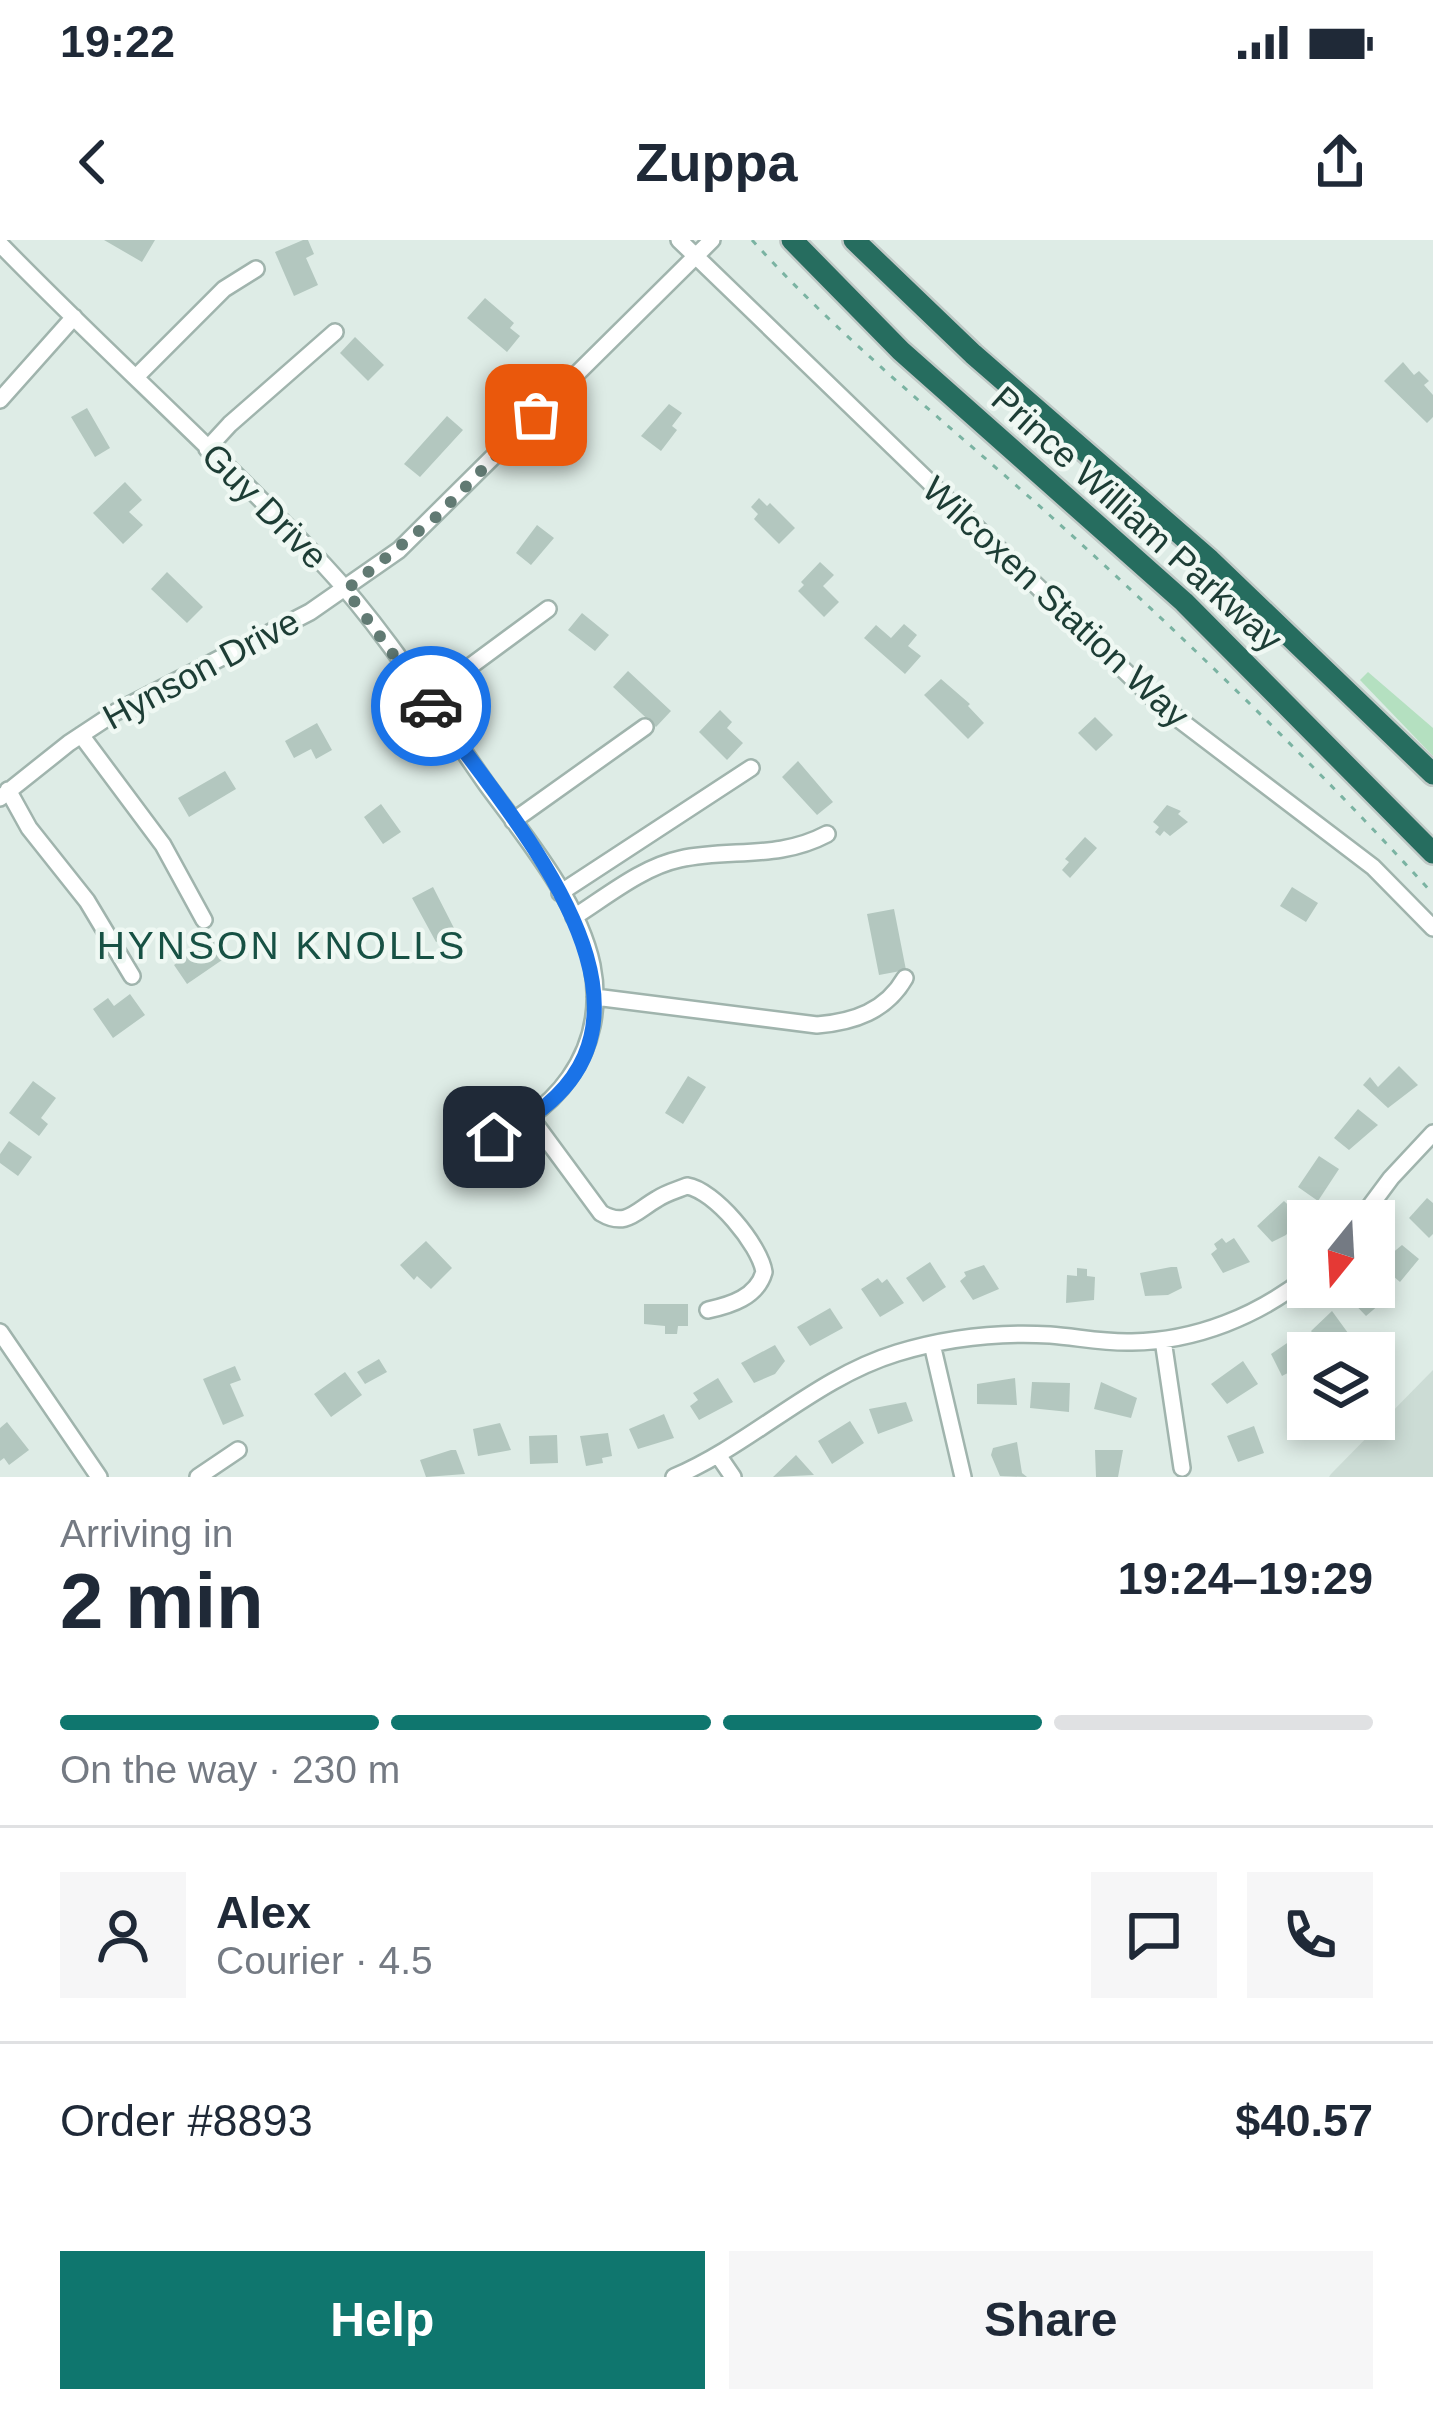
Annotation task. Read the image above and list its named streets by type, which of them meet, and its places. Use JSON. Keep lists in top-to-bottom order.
{
  "streets": {
    "highway": ["Prince William Parkway"],
    "street": ["Guy Drive", "Wilcoxen Station Way", "Hynson Drive"]
  },
  "crossings": [
    ["Guy Drive", "Hynson Drive"],
    ["Wilcoxen Station Way", "Hynson Drive"]
  ],
  "districts": ["HYNSON KNOLLS"],
  "north": "bottom",
  "page": {
    "status": "19:22",
    "header": "Zuppa",
    "heading": ["2 min", "Arriving in", "19:24–19:29"],
    "panel": [
      "Alex",
      "Courier · 4.5",
      "Order #8893",
      "$40.57"
    ],
    "bar": "On the way · 230 m",
    "buttons": ["Help", "Share"]
  }
}
